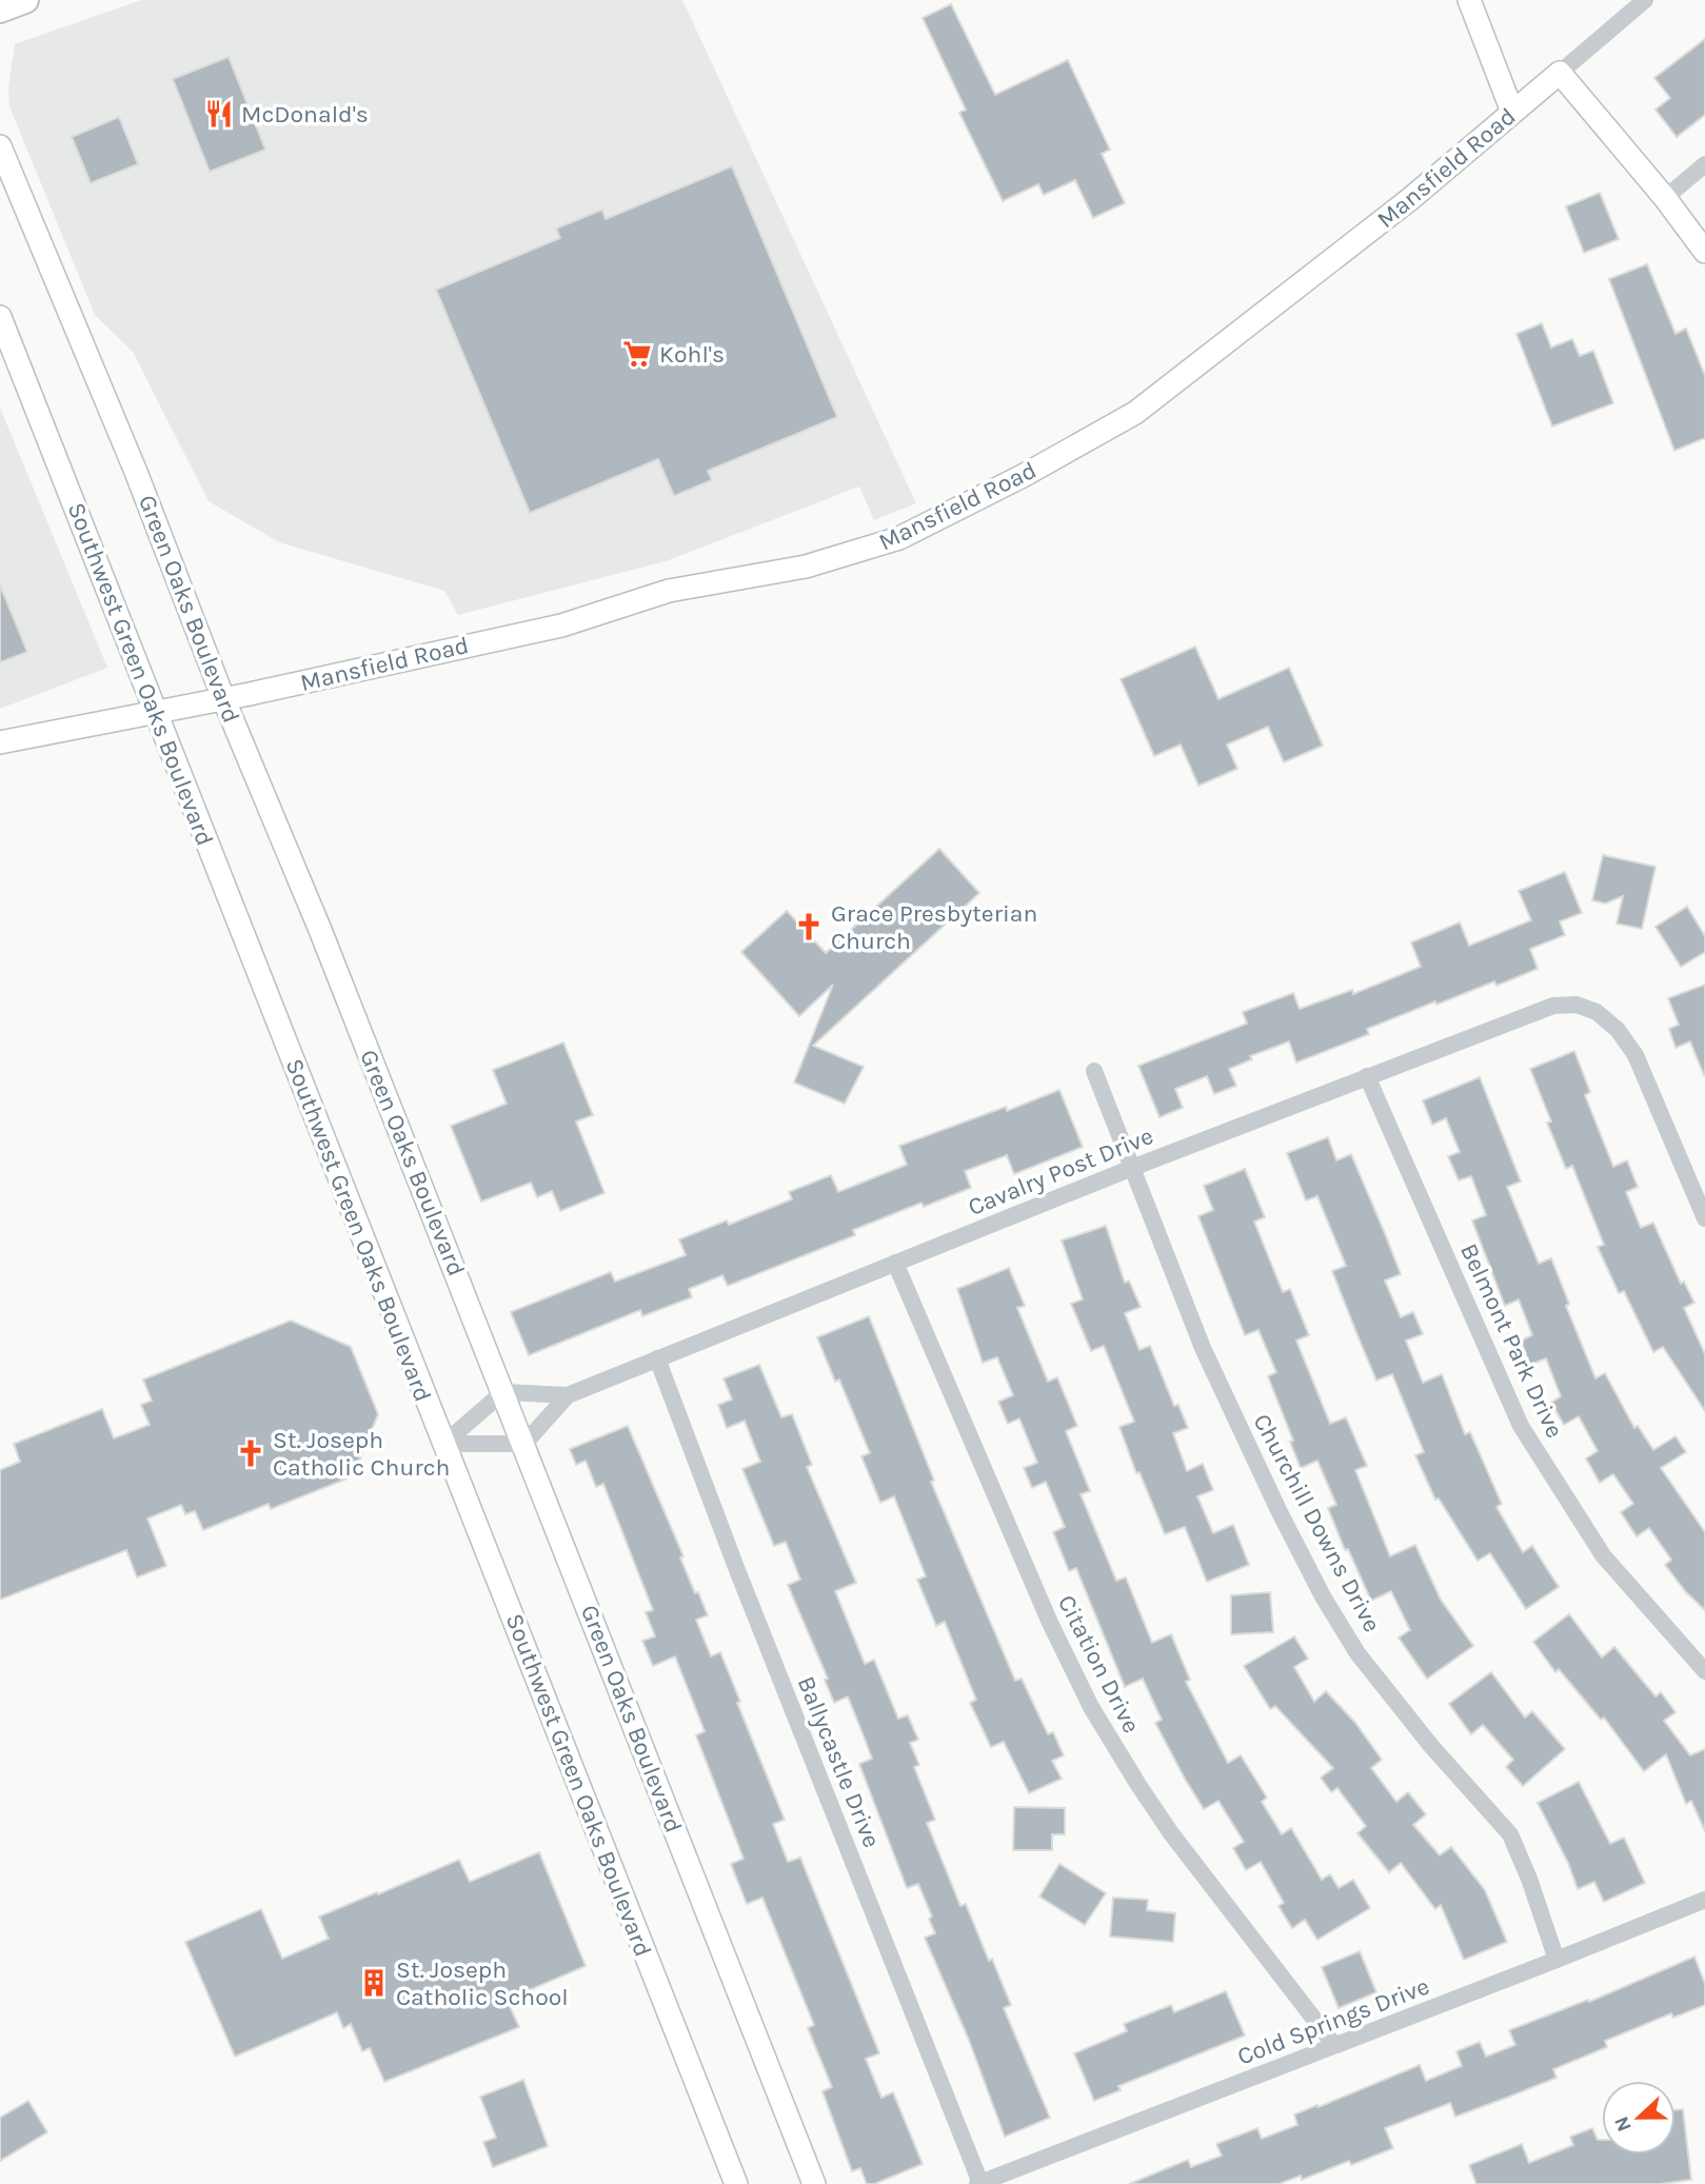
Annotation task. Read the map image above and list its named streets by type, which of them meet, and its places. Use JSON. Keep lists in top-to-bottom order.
{
  "streets": {
    "main road": ["Mansfield Road", "Green Oaks Boulevard", "Southwest Green Oaks Boulevard"],
    "street": [
      "Cavalry Post Drive",
      "Belmont Park Drive",
      "Churchill Downs Drive",
      "Citation Drive",
      "Ballycastle Drive",
      "Cold Springs Drive"
    ]
  },
  "crossings": [
    ["Mansfield Road", "Green Oaks Boulevard"],
    ["Mansfield Road", "Southwest Green Oaks Boulevard"],
    ["Green Oaks Boulevard", "Cavalry Post Drive"],
    ["Cavalry Post Drive", "Belmont Park Drive"],
    ["Cavalry Post Drive", "Churchill Downs Drive"],
    ["Cavalry Post Drive", "Citation Drive"],
    ["Cavalry Post Drive", "Ballycastle Drive"],
    ["Churchill Downs Drive", "Cold Springs Drive"],
    ["Citation Drive", "Cold Springs Drive"],
    ["Ballycastle Drive", "Cold Springs Drive"]
  ],
  "places": {
    "restaurant": ["McDonald's"],
    "supermarket": ["Kohl's"],
    "church": ["Grace Presbyterian Church", "St. Joseph Catholic Church"],
    "building": ["St. Joseph Catholic School"]
  },
  "north": "left"
}
